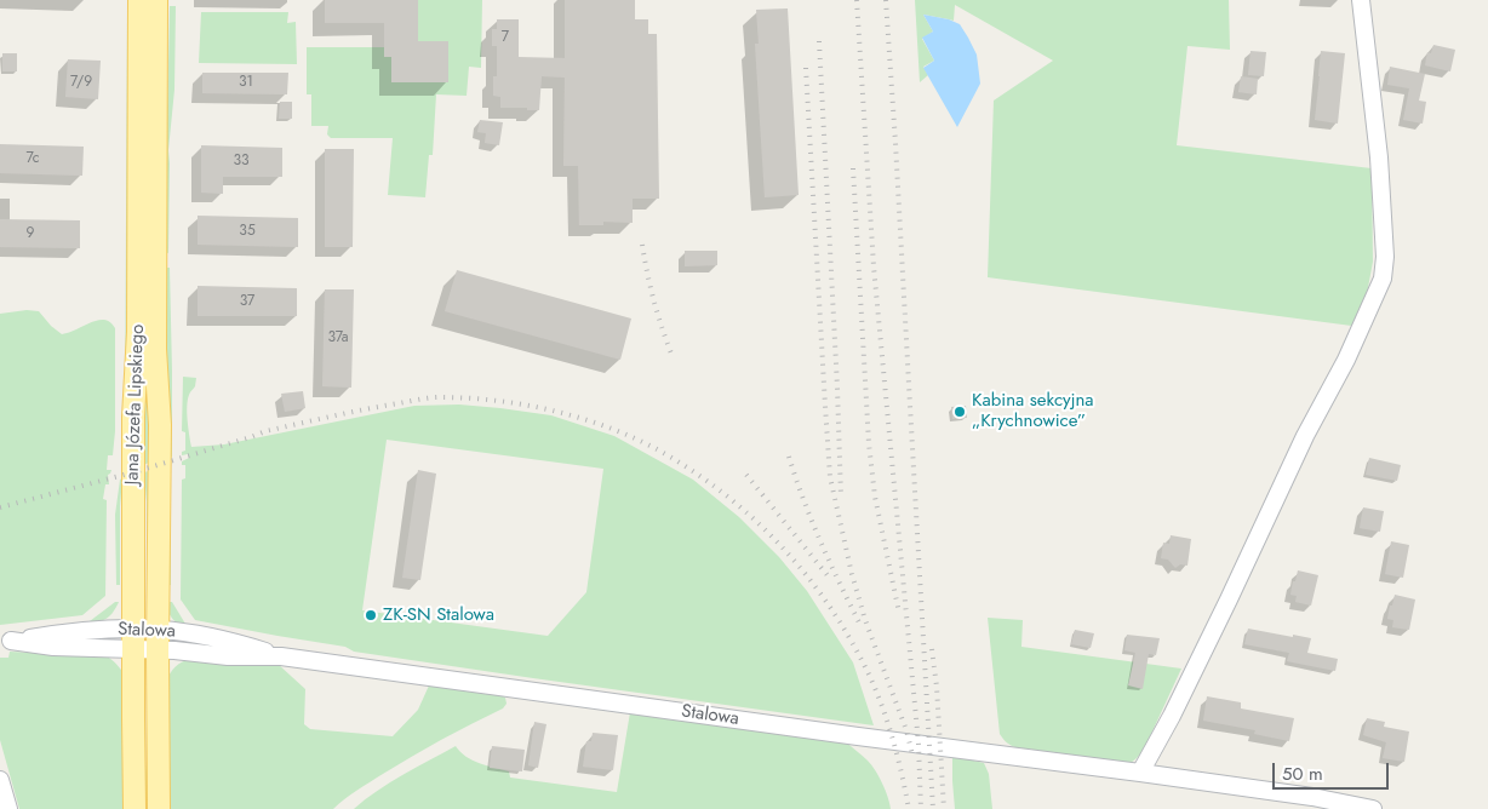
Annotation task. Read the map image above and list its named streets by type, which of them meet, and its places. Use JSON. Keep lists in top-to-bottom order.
{
  "streets": {
    "main road": ["Jana Józefa Lipskiego"],
    "street": ["Stalowa"]
  },
  "crossings": [
    ["Jana Józefa Lipskiego", "Stalowa"]
  ],
  "places": ["Kabina sekcyjna „Krychnowice”", "ZK-SN Stalowa"],
  "house_numbers": [
    "7",
    "7/9",
    "31",
    "7c",
    "33",
    "35",
    "9",
    "37",
    "37a"
  ],
  "scale_bar": "50 m"
}
